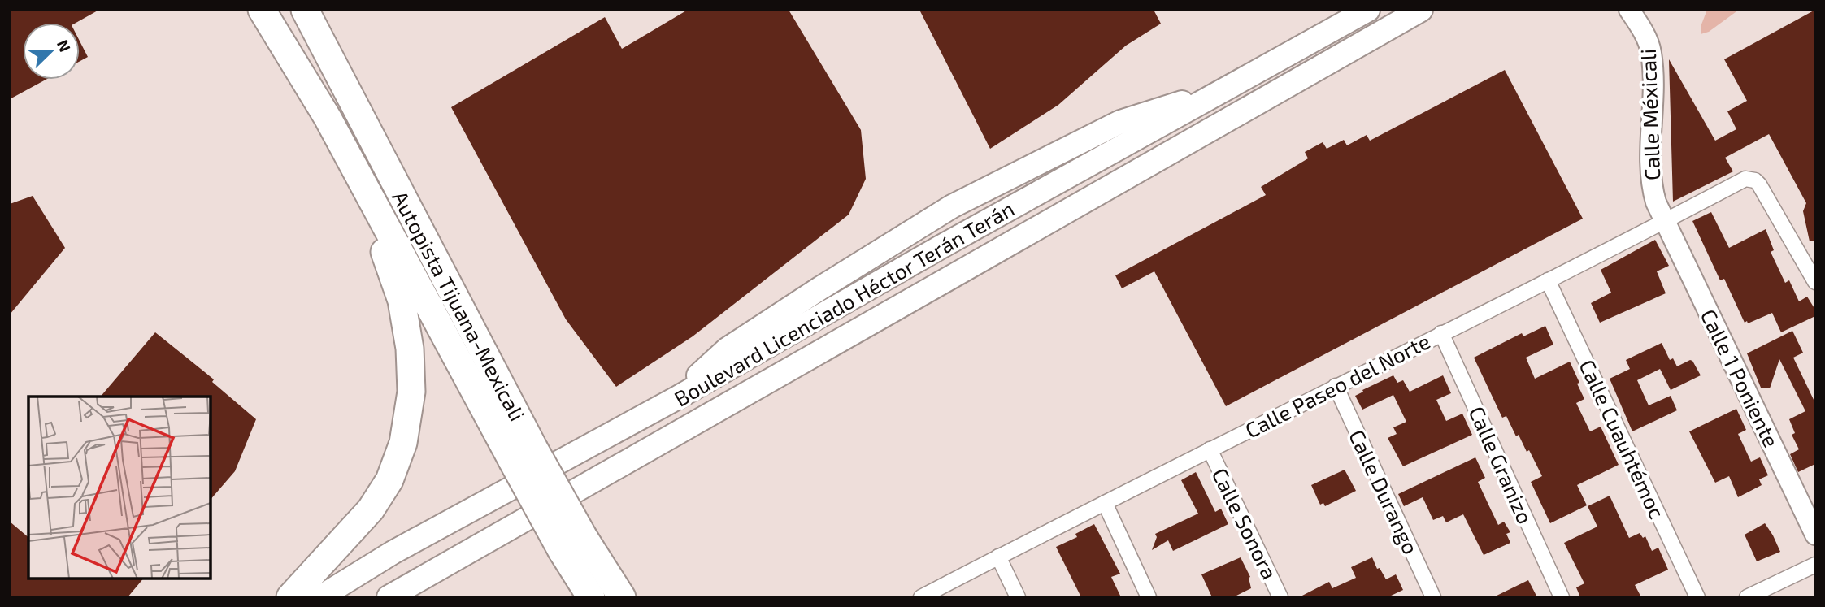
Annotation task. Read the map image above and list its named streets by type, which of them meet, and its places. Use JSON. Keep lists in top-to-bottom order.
{
  "streets": {
    "highway": ["Autopista Tijuana-Mexicali"],
    "main road": ["Calle Méxicali", "Boulevard Licenciado Héctor Terán Terán", "Calle 1 Poniente"],
    "street": [
      "Calle Paseo del Norte",
      "Calle Cuauhtémoc",
      "Calle Granizo",
      "Calle Durango",
      "Calle Sonora"
    ]
  },
  "crossings": [
    ["Calle Méxicali", "Calle 1 Poniente"],
    ["Calle Méxicali", "Calle Paseo del Norte"],
    ["Calle 1 Poniente", "Calle Paseo del Norte"],
    ["Calle Paseo del Norte", "Calle Cuauhtémoc"],
    ["Calle Paseo del Norte", "Calle Granizo"],
    ["Calle Paseo del Norte", "Calle Durango"],
    ["Calle Paseo del Norte", "Calle Sonora"]
  ],
  "north": "top right"
}
